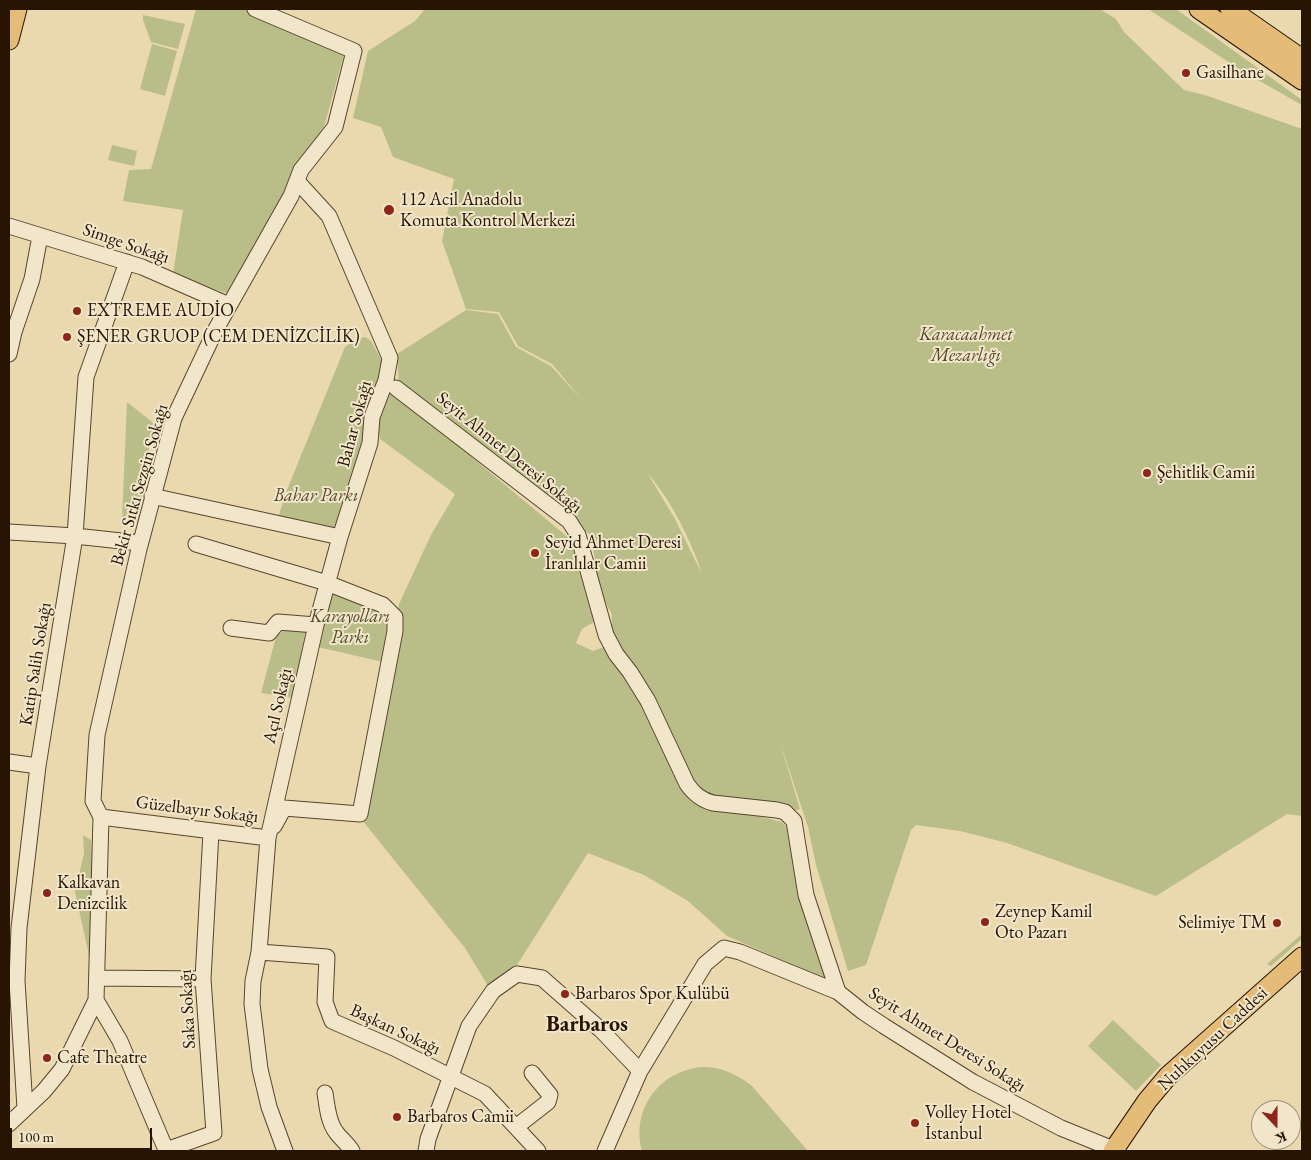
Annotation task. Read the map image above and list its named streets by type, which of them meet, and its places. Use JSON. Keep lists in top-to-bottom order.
{
  "streets": {
    "main road": ["Nuhkuyusu Caddesi"],
    "street": [
      "Simge Sokağı",
      "Bahar Sokağı",
      "Seyit Ahmet Deresi Sokağı",
      "Bekir Sıtkı Sezgin Sokağı",
      "Katip Salih Sokağı",
      "Açıl Sokağı",
      "Güzelbayır Sokağı",
      "Saka Sokağı",
      "Başkan Sokağı"
    ]
  },
  "crossings": [
    ["Simge Sokağı", "Bekir Sıtkı Sezgin Sokağı"],
    ["Simge Sokağı", "Katip Salih Sokağı"],
    ["Bahar Sokağı", "Bekir Sıtkı Sezgin Sokağı"],
    ["Bahar Sokağı", "Açıl Sokağı"],
    ["Bahar Sokağı", "Güzelbayır Sokağı"],
    ["Seyit Ahmet Deresi Sokağı", "Nuhkuyusu Caddesi"],
    ["Bekir Sıtkı Sezgin Sokağı", "Güzelbayır Sokağı"],
    ["Açıl Sokağı", "Güzelbayır Sokağı"],
    ["Güzelbayır Sokağı", "Saka Sokağı"]
  ],
  "districts": ["Barbaros"],
  "parks": ["Karacaahmet Mezarlığı", "Bahar Parkı", "Karayolları Parkı"],
  "places": [
    "Gasilhane",
    "112 Acil Anadolu Komuta Kontrol Merkezi",
    "EXTREME AUDİO",
    "ŞENER GRUOP (CEM DENİZCİLİK)",
    "Şehitlik Camii",
    "Seyid Ahmet Deresi İranlılar Camii",
    "Kalkavan Denizcilik",
    "Zeynep Kamil Oto Pazarı",
    "Selimiye TM",
    "Barbaros Spor Kulübü",
    "Cafe Theatre",
    "Barbaros Camii",
    "Volley Hotel İstanbul"
  ],
  "scale_bar": "100 m",
  "north": "bottom"
}
